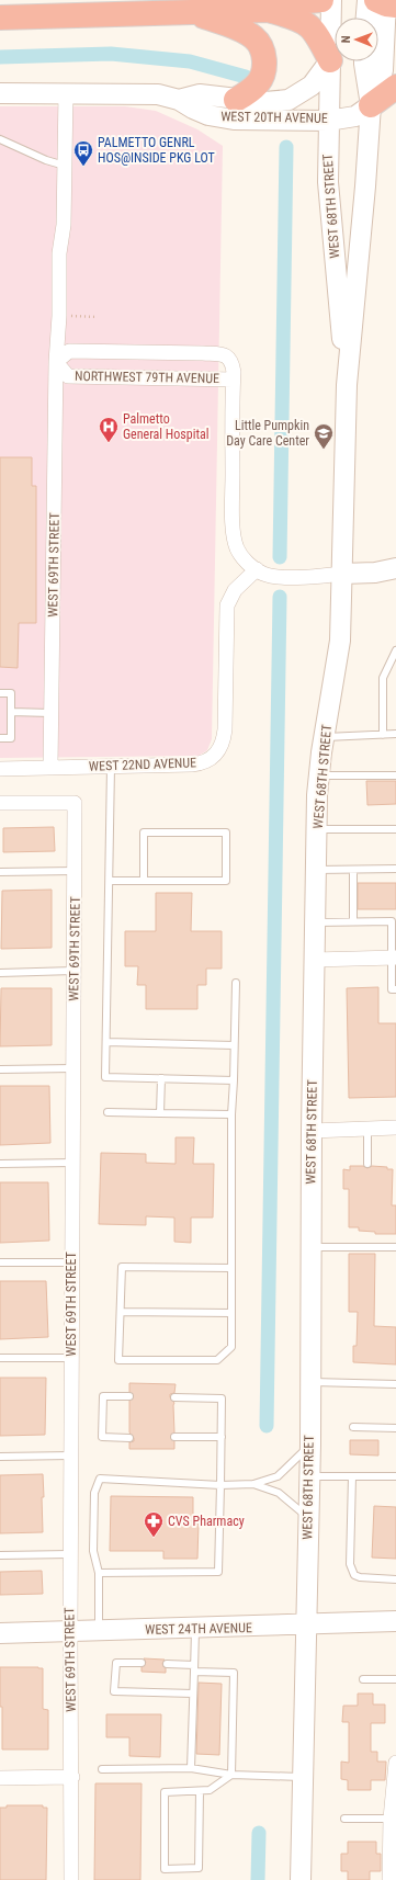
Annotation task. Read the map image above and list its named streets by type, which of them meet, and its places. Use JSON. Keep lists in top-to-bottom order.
{
  "streets": {
    "main road": ["WEST 20TH AVENUE", "WEST 68TH STREET", "WEST 24TH AVENUE"],
    "street": ["NORTHWEST 79TH AVENUE", "WEST 69TH STREET", "WEST 22ND AVENUE"]
  },
  "crossings": [
    ["WEST 20TH AVENUE", "WEST 68TH STREET"],
    ["WEST 20TH AVENUE", "WEST 69TH STREET"],
    ["WEST 68TH STREET", "NORTHWEST 79TH AVENUE"],
    ["WEST 68TH STREET", "WEST 24TH AVENUE"],
    ["NORTHWEST 79TH AVENUE", "WEST 69TH STREET"],
    ["NORTHWEST 79TH AVENUE", "WEST 22ND AVENUE"],
    ["WEST 69TH STREET", "WEST 22ND AVENUE"],
    ["WEST 69TH STREET", "WEST 24TH AVENUE"]
  ],
  "places": {
    "bus stop": ["PALMETTO GENRL HOS@INSIDE PKG LOT"],
    "hospital": ["Palmetto General Hospital"],
    "school or university": ["Little Pumpkin Day Care Center"],
    "pharmacy": ["CVS Pharmacy"]
  },
  "north": "left"
}
